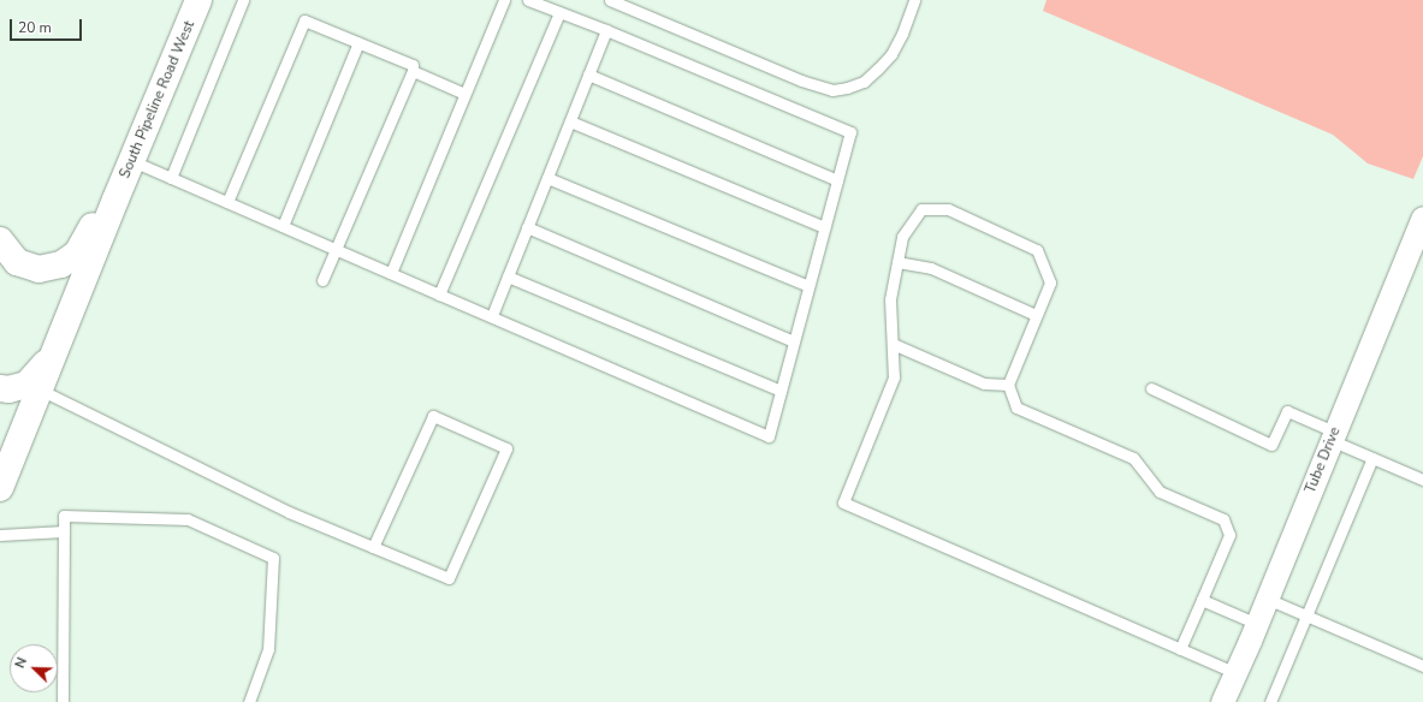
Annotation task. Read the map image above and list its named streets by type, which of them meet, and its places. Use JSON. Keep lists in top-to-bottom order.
{
  "streets": {
    "main road": ["South Pipeline Road West"],
    "street": ["Tube Drive"]
  },
  "scale_bar": "20 m",
  "north": "top left"
}
